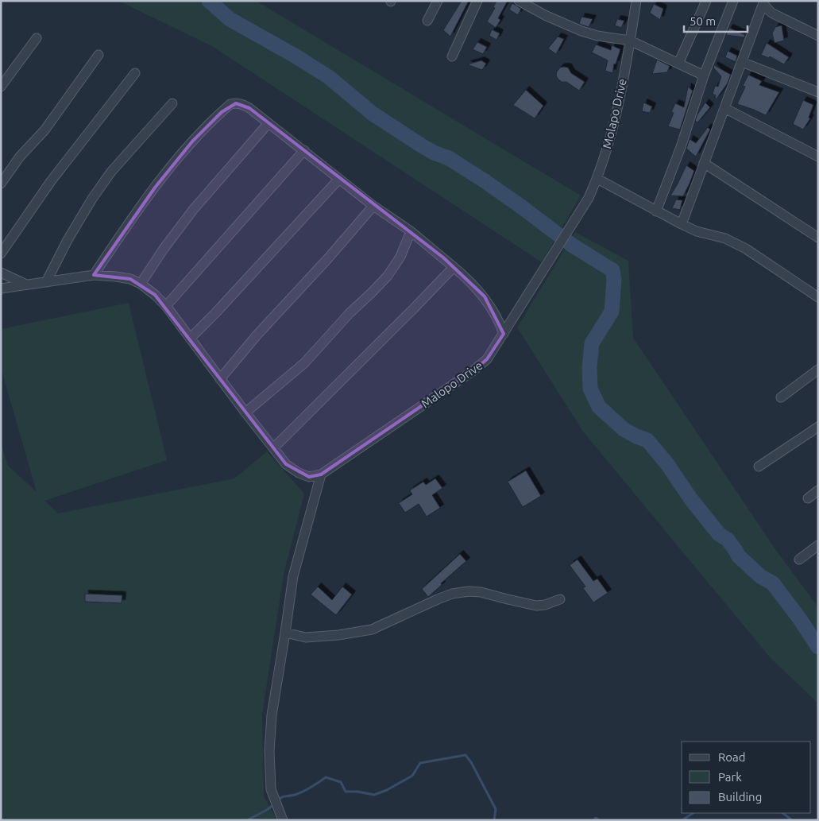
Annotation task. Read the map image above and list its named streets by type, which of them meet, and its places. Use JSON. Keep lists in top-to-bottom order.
{
  "streets": {
    "street": ["Molapo Drive", "Malopo Drive"]
  },
  "crossings": [
    ["Molapo Drive", "Malopo Drive"]
  ],
  "legend": ["Road", "Park", "Building"],
  "scale_bar": "50 m"
}
